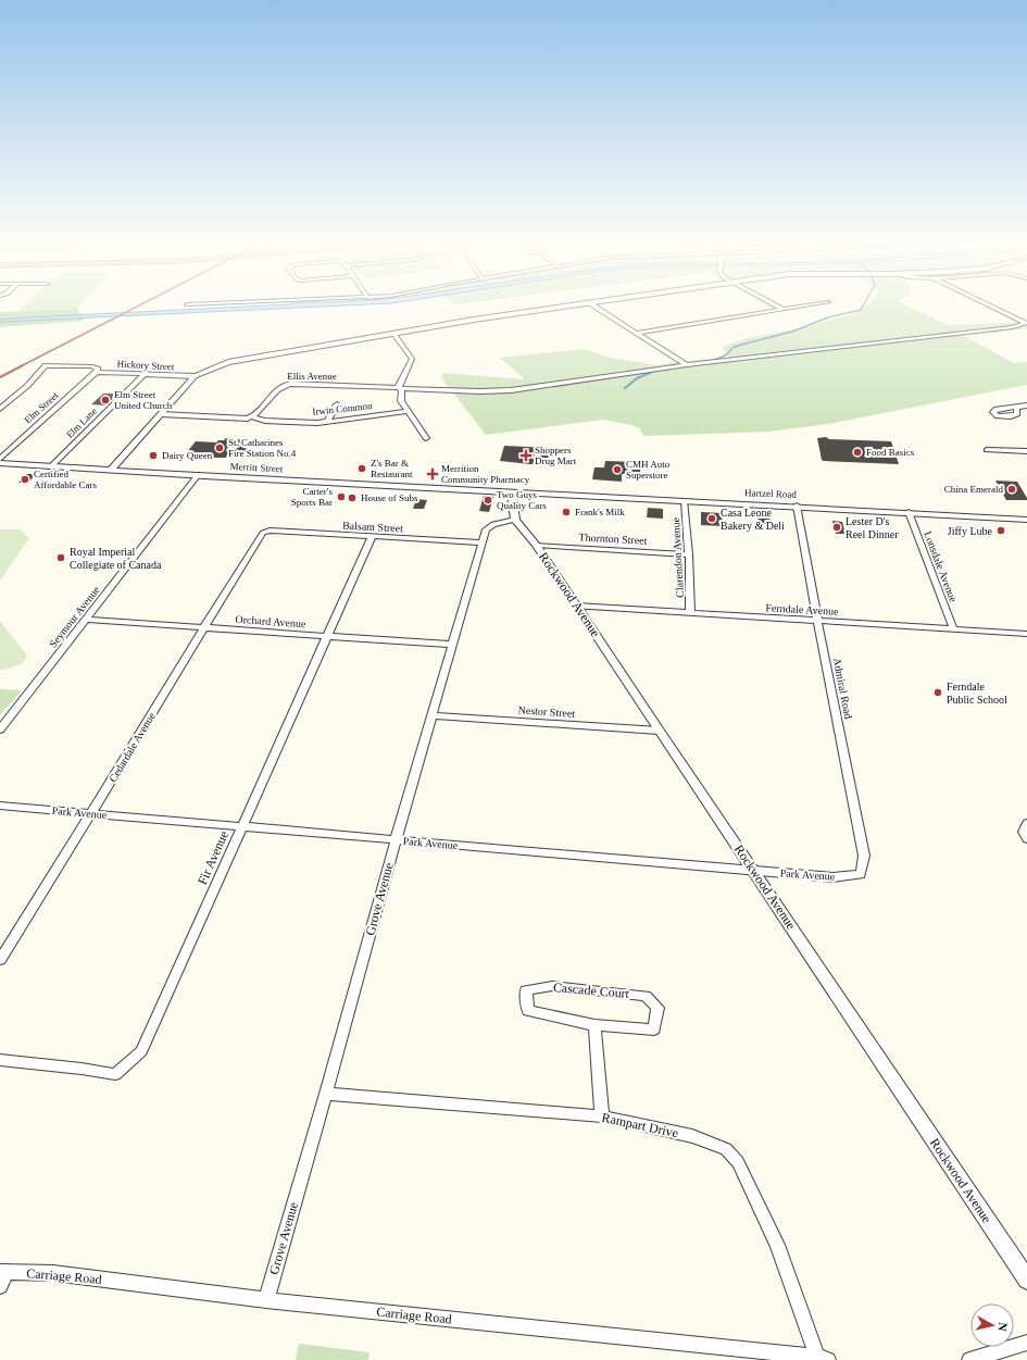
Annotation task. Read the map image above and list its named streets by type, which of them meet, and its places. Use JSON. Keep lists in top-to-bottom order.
{
  "streets": {
    "street": [
      "Hickory Street",
      "Ellis Avenue",
      "Elm Street",
      "Irwin Common",
      "Elm Lane",
      "Merritt Street",
      "Hartzel Road",
      "Balsam Street",
      "Thornton Street",
      "Clarendon Avenue",
      "Lonsdale Avenue",
      "Rockwood Avenue",
      "Ferndale Avenue",
      "Seymour Avenue",
      "Orchard Avenue",
      "Admiral Road",
      "Nestor Street",
      "Cedardale Avenue",
      "Park Avenue",
      "Fir Avenue",
      "Grove Avenue",
      "Cascade Court",
      "Rampart Drive",
      "Carriage Road"
    ]
  },
  "crossings": [
    ["Hickory Street", "Elm Street"],
    ["Hickory Street", "Elm Lane"],
    ["Ellis Avenue", "Irwin Common"],
    ["Elm Lane", "Merritt Street"],
    ["Merritt Street", "Hartzel Road"],
    ["Merritt Street", "Seymour Avenue"],
    ["Hartzel Road", "Clarendon Avenue"],
    ["Hartzel Road", "Lonsdale Avenue"],
    ["Hartzel Road", "Admiral Road"],
    ["Balsam Street", "Cedardale Avenue"],
    ["Balsam Street", "Fir Avenue"],
    ["Balsam Street", "Grove Avenue"],
    ["Thornton Street", "Clarendon Avenue"],
    ["Thornton Street", "Rockwood Avenue"],
    ["Clarendon Avenue", "Ferndale Avenue"],
    ["Lonsdale Avenue", "Ferndale Avenue"],
    ["Rockwood Avenue", "Ferndale Avenue"],
    ["Rockwood Avenue", "Nestor Street"],
    ["Rockwood Avenue", "Park Avenue"],
    ["Rockwood Avenue", "Grove Avenue"],
    ["Ferndale Avenue", "Admiral Road"],
    ["Seymour Avenue", "Orchard Avenue"],
    ["Orchard Avenue", "Cedardale Avenue"],
    ["Orchard Avenue", "Fir Avenue"],
    ["Orchard Avenue", "Grove Avenue"],
    ["Admiral Road", "Park Avenue"],
    ["Nestor Street", "Grove Avenue"],
    ["Cedardale Avenue", "Park Avenue"],
    ["Park Avenue", "Fir Avenue"],
    ["Park Avenue", "Grove Avenue"],
    ["Grove Avenue", "Rampart Drive"],
    ["Grove Avenue", "Carriage Road"],
    ["Rampart Drive", "Carriage Road"]
  ],
  "places": {
    "other": [
      "Elm Street United Church",
      "St. Catharines Fire Station No.4",
      "Food Basics",
      "Dairy Queen",
      "Z's Bar & Restaurant",
      "CMH Auto Superstore",
      "Certified Affordable Cars",
      "China Emerald",
      "Carter's Sports Bar",
      "House of Subs",
      "Two Guys Quality Cars",
      "Frank's Milk",
      "Casa Leone Bakery & Deli",
      "Lester D's Reel Dinner",
      "Jiffy Lube",
      "Royal Imperial Collegiate of Canada",
      "Ferndale Public School"
    ],
    "health": ["Shoppers Drug Mart", "Merrition Community Pharmacy"]
  },
  "north": "right"
}
